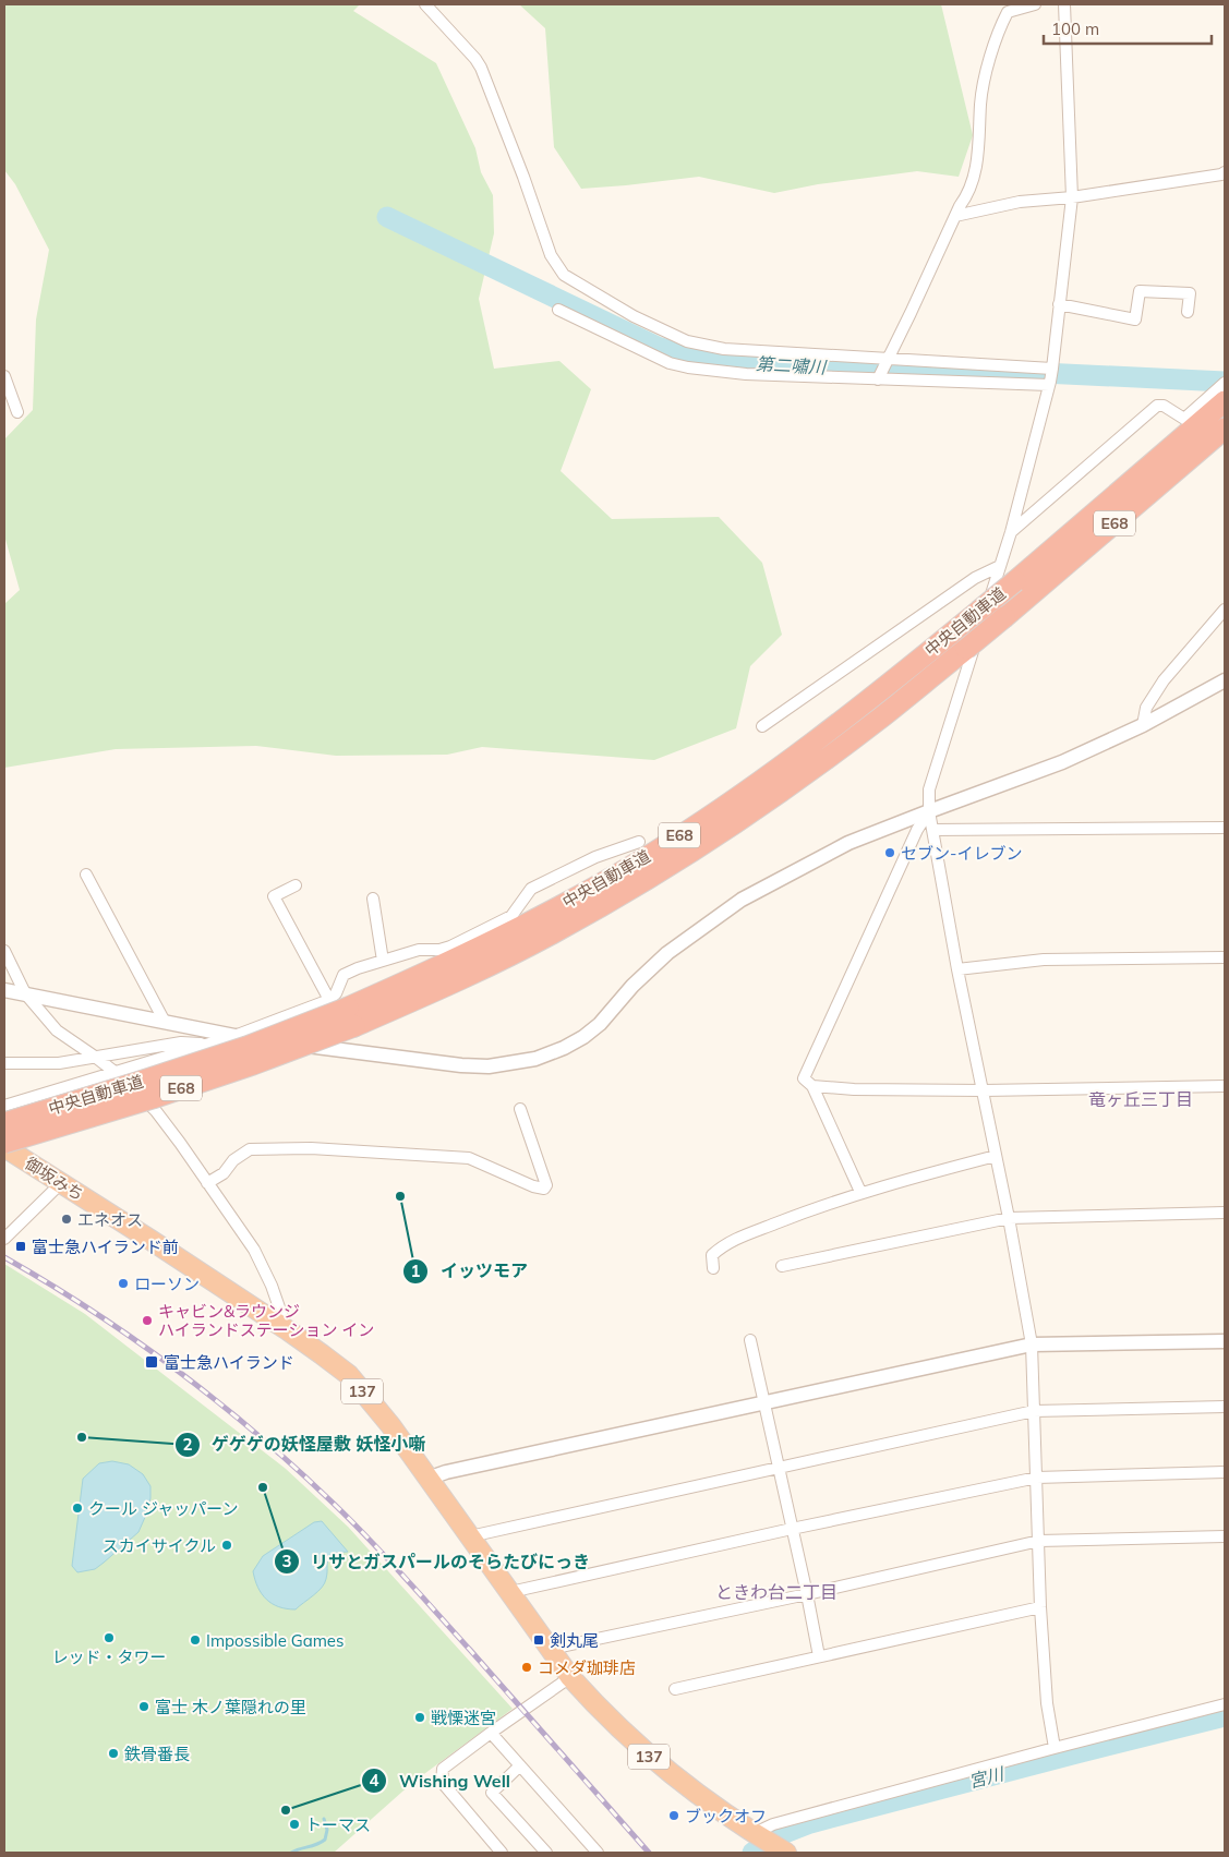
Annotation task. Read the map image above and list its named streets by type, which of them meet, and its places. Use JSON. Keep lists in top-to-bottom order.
{
  "streets": {
    "highway": [
      "E68",
      "中央自動車道",
      "御坂みち",
      "137"
    ]
  },
  "districts": ["竜ヶ丘三丁目", "ときわ台二丁目"],
  "water": ["第二嘯川", "宮川"],
  "places": {
    "other": [
      "セブン-イレブン",
      "イッツモア",
      "エネオス",
      "ローソン",
      "キャビン&ラウンジ ハイランドステーション イン",
      "ゲゲゲの妖怪屋敷 妖怪小噺",
      "リサとガスパールのそらたびにっき",
      "クール ジャッパーン",
      "スカイサイクル",
      "レッド・タワー",
      "Impossible Games",
      "コメダ珈琲店",
      "富士 木ノ葉隠れの里",
      "戦慄迷宮",
      "鉄骨番長",
      "Wishing Well",
      "ブックオフ",
      "トーマス"
    ],
    "transit": ["富士急ハイランド前", "富士急ハイランド", "剣丸尾"]
  },
  "scale_bar": "100 m"
}
